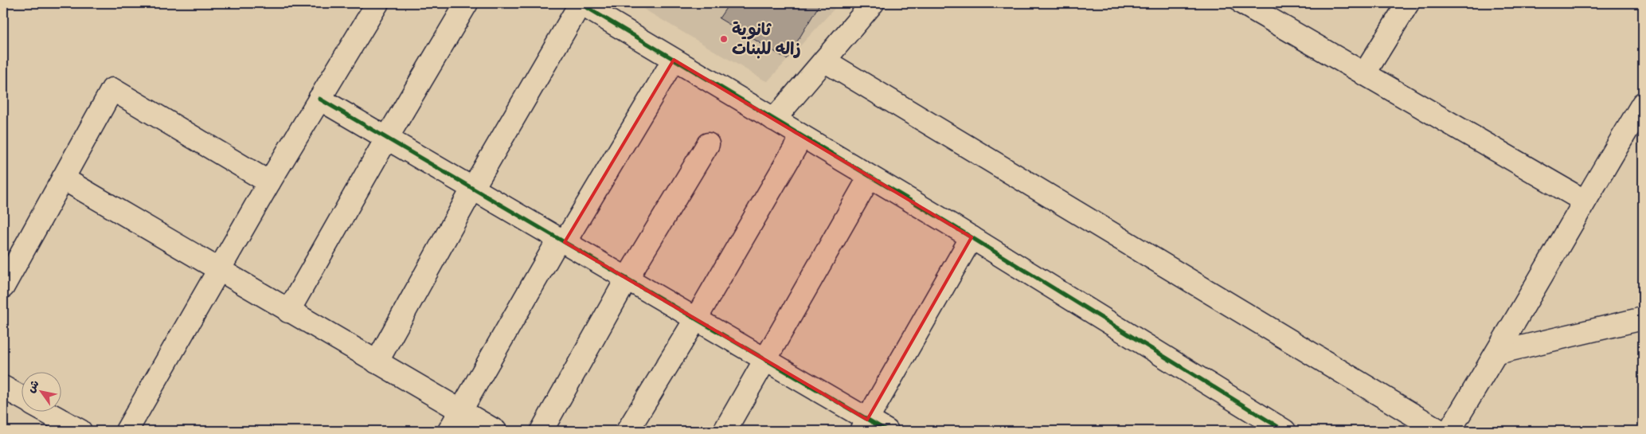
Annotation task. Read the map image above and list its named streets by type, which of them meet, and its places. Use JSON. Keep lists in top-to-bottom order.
{
  "places": ["ثانوية زاله للبنات"],
  "north": "top left"
}
